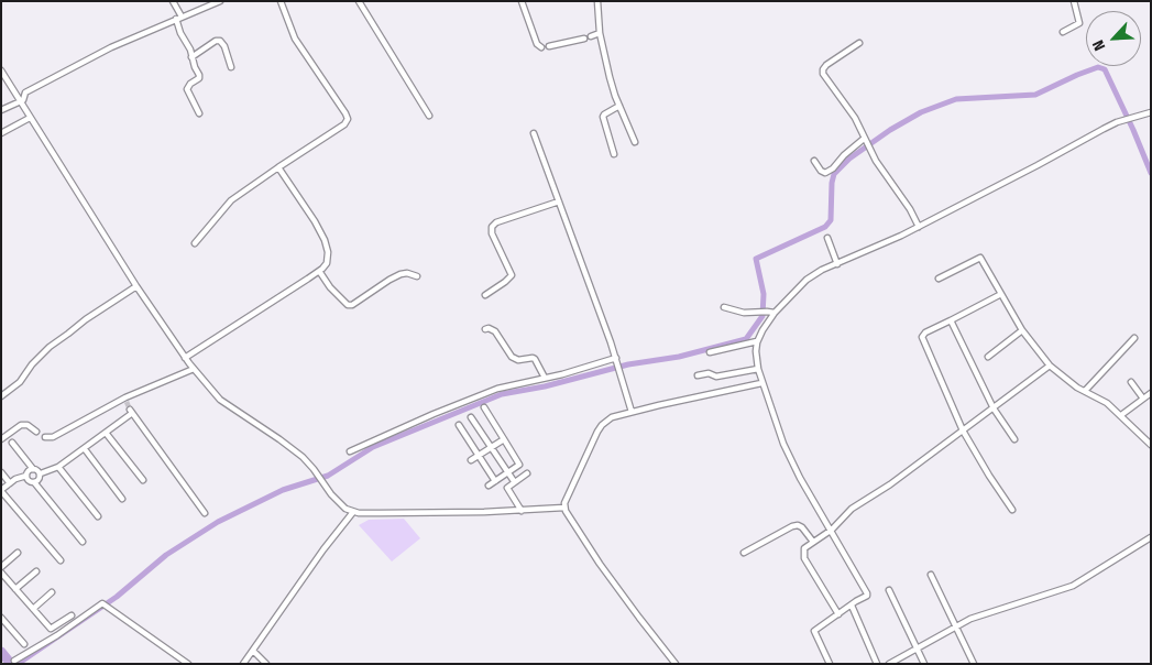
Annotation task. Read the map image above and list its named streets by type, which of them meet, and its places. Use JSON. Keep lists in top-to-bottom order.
{
  "north": "bottom left"
}
